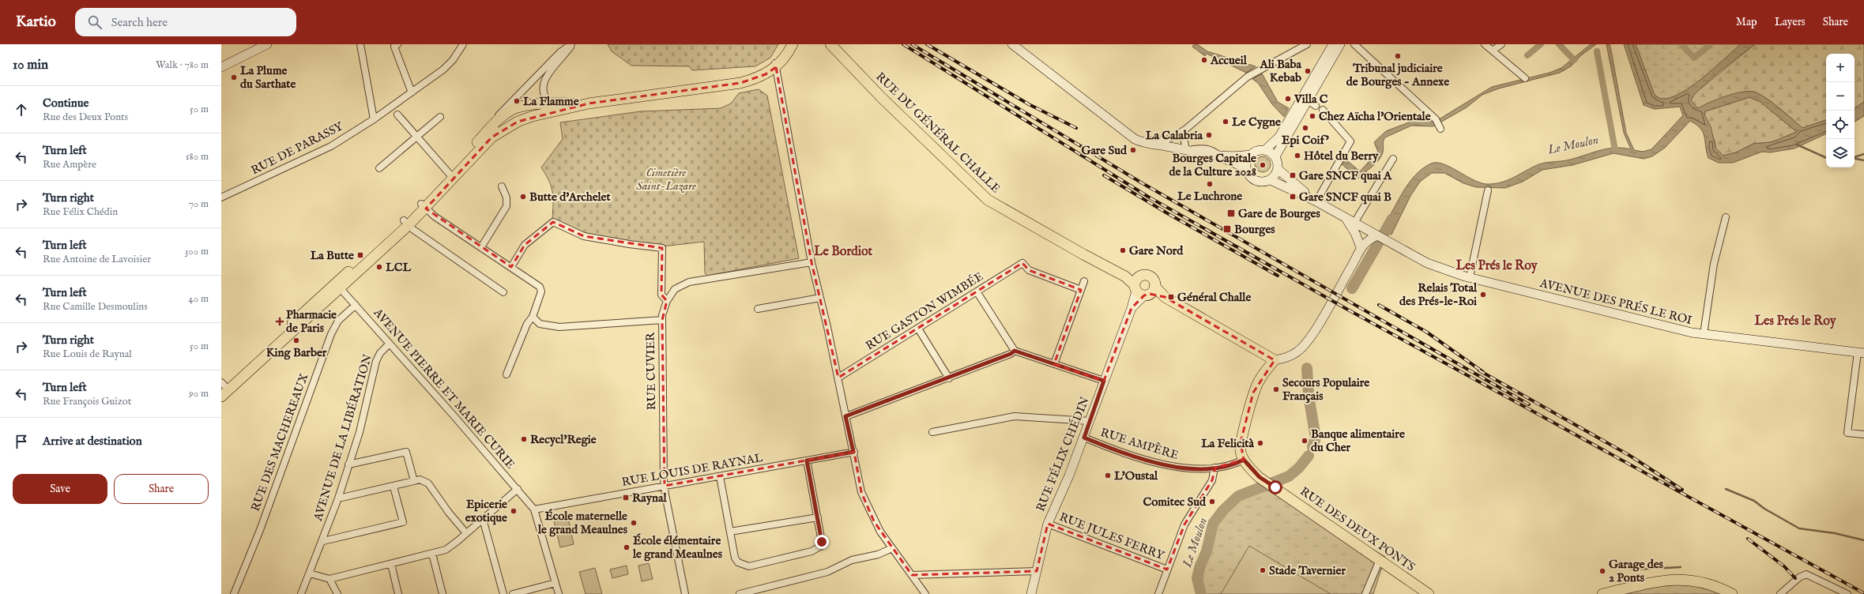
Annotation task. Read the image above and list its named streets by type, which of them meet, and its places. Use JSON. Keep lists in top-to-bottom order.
{
  "streets": {
    "main road": [
      "RUE DU GÉNÉRAL CHALLE",
      "AVENUE DES PRÉS LE ROI",
      "RUE FÉLIX CHÉDIN",
      "RUE DES DEUX PONTS"
    ],
    "street": [
      "RUE DE PARASSY",
      "RUE GASTON WIMBÉE",
      "RUE CUVIER",
      "AVENUE PIERRE ET MARIE CURIE",
      "AVENUE DE LA LIBÉRATION",
      "RUE DES MACHEREAUX",
      "RUE AMPÈRE",
      "RUE LOUIS DE RAYNAL",
      "RUE JULES FERRY"
    ]
  },
  "crossings": [
    ["RUE DU GÉNÉRAL CHALLE", "RUE FÉLIX CHÉDIN"],
    ["RUE CUVIER", "RUE LOUIS DE RAYNAL"],
    ["AVENUE PIERRE ET MARIE CURIE", "AVENUE DE LA LIBÉRATION"],
    ["AVENUE PIERRE ET MARIE CURIE", "RUE DES MACHEREAUX"],
    ["AVENUE PIERRE ET MARIE CURIE", "RUE LOUIS DE RAYNAL"],
    ["RUE AMPÈRE", "RUE FÉLIX CHÉDIN"],
    ["RUE AMPÈRE", "RUE DES DEUX PONTS"],
    ["RUE FÉLIX CHÉDIN", "RUE JULES FERRY"]
  ],
  "districts": ["Le Bordiot", "Les Prés le Roy", "Les Prés le Roy"],
  "water": ["Le Moulon"],
  "parks": ["Cimetière Saint-Lazare"],
  "places": {
    "other": [
      "Tribunal judiciaire de Bourges - Annexe",
      "Accueil",
      "Ali Baba Kebab",
      "La Plume du Sarthate",
      "Villa C",
      "La Flamme",
      "Chez Aïcha l'Orientale",
      "Le Cygne",
      "Epi Coif'",
      "La Calabria",
      "Gare Sud",
      "Hôtel du Berry",
      "Bourges Capitale de la Culture 2028",
      "Le Luchrone",
      "Butte d'Archelet",
      "Gare Nord",
      "LCL",
      "Relais Total des Prés-le-Roi",
      "King Barber",
      "Secours Populaire Français",
      "Recycl'Regie",
      "Banque alimentaire du Cher",
      "La Felicità",
      "L'Oustal",
      "Comitec Sud",
      "Epicerie exotique",
      "École maternelle le grand Meaulnes",
      "École élémentaire le grand Meaulnes",
      "Stade Tavernier",
      "Garage des 2 Ponts"
    ],
    "transit": [
      "Gare SNCF quai A",
      "Gare SNCF quai B",
      "Gare de Bourges",
      "Bourges",
      "La Butte",
      "Général Challe",
      "Raynal"
    ],
    "health": ["Pharmacie de Paris"]
  },
  "page": {
    "header": "Kartio",
    "search": "Search here",
    "nav": ["Map", "Layers", "Share"],
    "heading": ["10 min", "Walk · 780 m"],
    "map_buttons": ["+", "−"],
    "list": [
      ["Continue", "Rue des Deux Ponts", "50 m"],
      ["Turn left", "Rue Ampère", "180 m"],
      ["Turn right", "Rue Félix Chédin", "70 m"],
      ["Turn left", "Rue Antoine de Lavoisier", "300 m"],
      ["Turn left", "Rue Camille Desmoulins", "40 m"],
      ["Turn right", "Rue Louis de Raynal", "50 m"],
      ["Turn left", "Rue François Guizot", "90 m"],
      "Arrive at destination"
    ],
    "buttons": ["Save", "Share"]
  }
}
